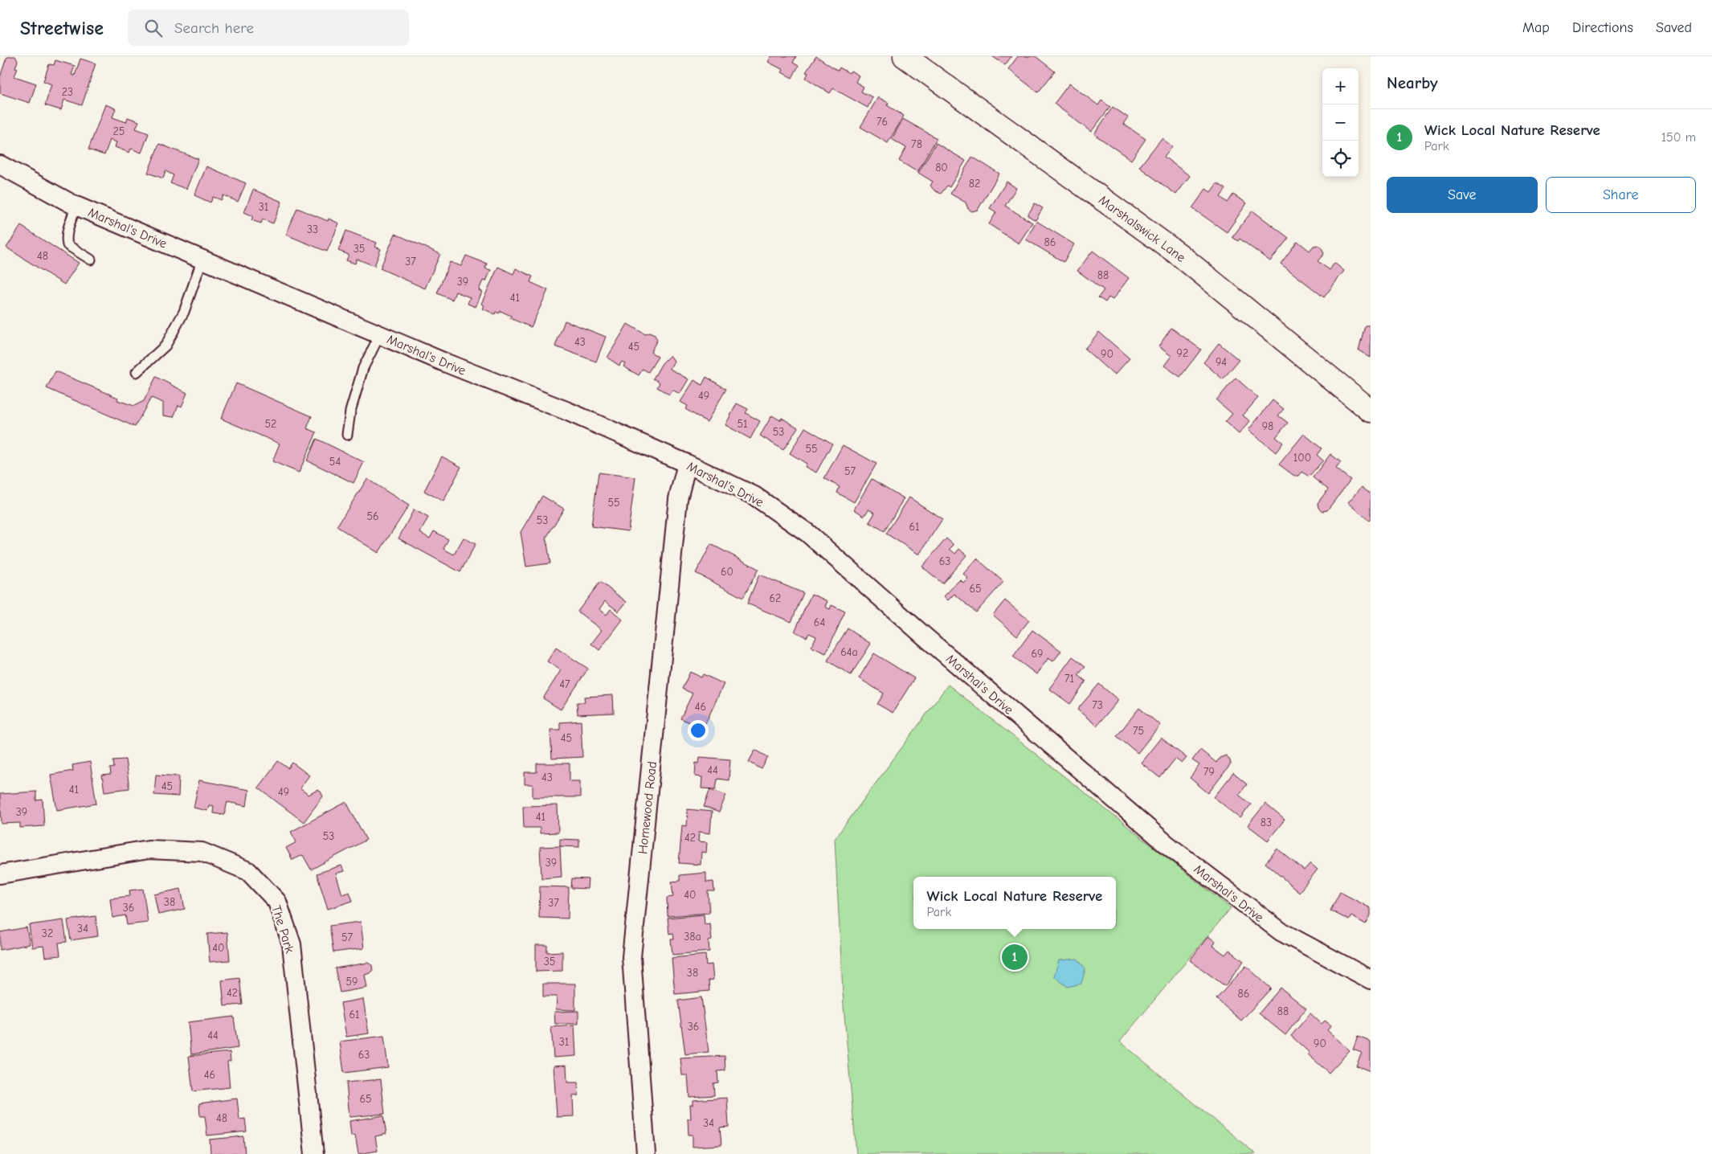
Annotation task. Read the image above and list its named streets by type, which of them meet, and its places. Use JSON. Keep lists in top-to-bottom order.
{
  "streets": {
    "street": [
      "Marshal's Drive",
      "Marshalswick Lane",
      "Homewood Road",
      "The Park"
    ]
  },
  "crossings": [
    ["Marshal's Drive", "Homewood Road"]
  ],
  "house_numbers": [
    "23",
    "76",
    "25",
    "78",
    "80",
    "82",
    "31",
    "33",
    "86",
    "35",
    "48",
    "37",
    "88",
    "39",
    "41",
    "43",
    "45",
    "92",
    "90",
    "94",
    "49",
    "52",
    "51",
    "98",
    "53",
    "55",
    "100",
    "54",
    "57",
    "55",
    "56",
    "53",
    "61",
    "63",
    "60",
    "65",
    "62",
    "64",
    "64a",
    "69",
    "71",
    "47",
    "73",
    "46",
    "75",
    "45",
    "44",
    "79",
    "43",
    "45",
    "41",
    "49",
    "39",
    "41",
    "83",
    "53",
    "42",
    "39",
    "40",
    "38",
    "37",
    "36",
    "34",
    "32",
    "38a",
    "57",
    "40",
    "35",
    "38",
    "59",
    "42",
    "86",
    "88",
    "61",
    "36",
    "44",
    "31",
    "90",
    "63",
    "46",
    "65",
    "48",
    "34"
  ],
  "page": {
    "header": "Streetwise",
    "search": "Search here",
    "nav": ["Map", "Directions", "Saved"],
    "heading": "Nearby",
    "map_buttons": ["+", "−"],
    "list": [
      {
        "mark": "1",
        "name": "Wick Local Nature Reserve",
        "note": "Park",
        "value": "150 m"
      }
    ],
    "buttons": ["Save", "Share"],
    "popup": ["Wick Local Nature Reserve", "Park"],
    "pins": "1"
  }
}
